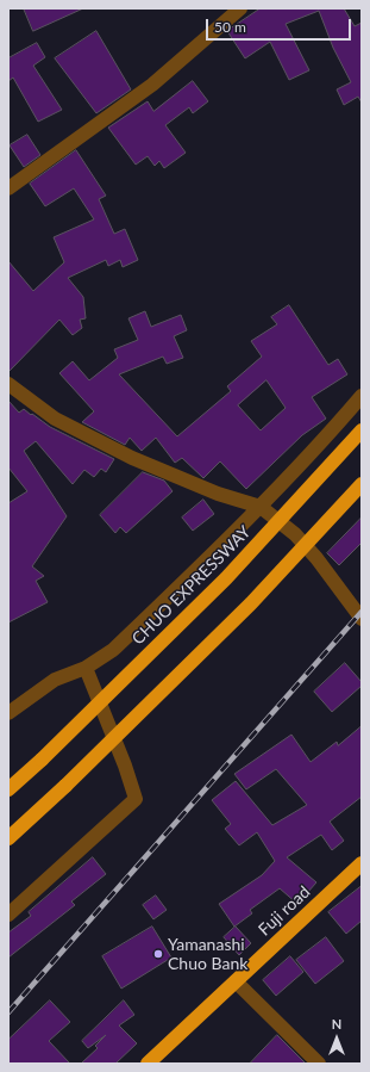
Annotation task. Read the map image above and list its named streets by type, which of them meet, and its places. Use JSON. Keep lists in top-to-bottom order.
{
  "streets": {
    "highway": ["CHUO EXPRESSWAY", "Fuji road"]
  },
  "places": ["Yamanashi Chuo Bank"],
  "scale_bar": "50 m",
  "north": "top"
}
